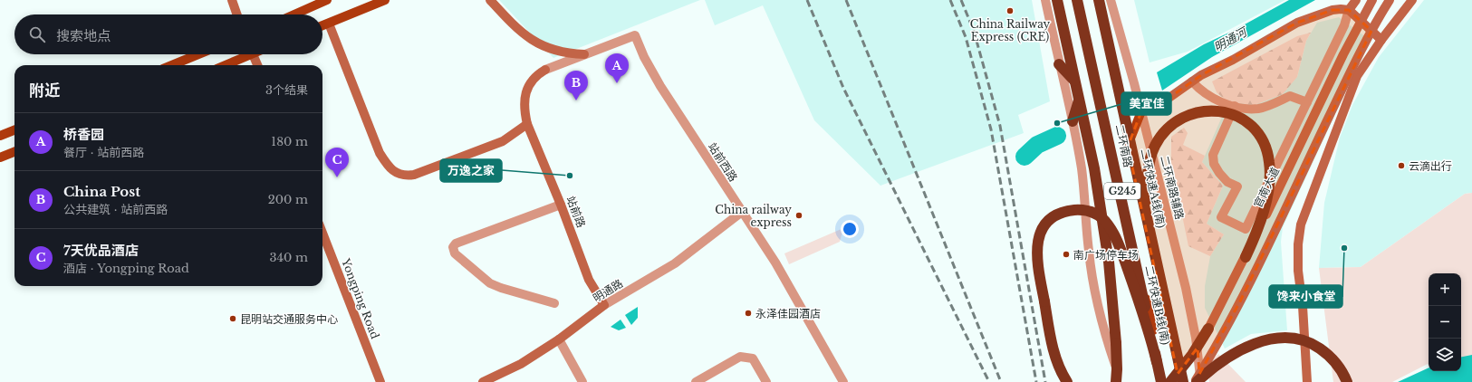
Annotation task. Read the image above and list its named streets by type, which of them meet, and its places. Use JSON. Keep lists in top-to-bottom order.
{
  "streets": {
    "highway": ["二环快速A线(南)", "二环快速B线(南)"],
    "main road": ["二环南路", "G245"],
    "street": [
      "站前西路",
      "二环南路辅路",
      "官南大道",
      "站前路",
      "明通路",
      "Yongping Road"
    ]
  },
  "crossings": [
    ["二环南路", "官南大道"],
    ["站前西路", "站前路"],
    ["站前西路", "明通路"],
    ["站前路", "明通路"]
  ],
  "water": ["明通河"],
  "places": [
    "China Railway Express (CRE)",
    "美宜佳",
    "云滴出行",
    "万逸之家",
    "China railway express",
    "馋来小食堂",
    "南广场停车场",
    "永泽佳园酒店",
    "昆明站交通服务中心"
  ],
  "page": {
    "search": "搜索地点",
    "pins": ["A", "B", "C"],
    "heading": ["附近", "3个结果"],
    "list": [
      {
        "mark": "A",
        "name": "桥香园",
        "note": "餐厅 · 站前西路",
        "value": "180 m"
      },
      {
        "mark": "B",
        "name": "China Post",
        "note": "公共建筑 · 站前西路",
        "value": "200 m"
      },
      {
        "mark": "C",
        "name": "7天优品酒店",
        "note": "酒店 · Yongping Road",
        "value": "340 m"
      }
    ],
    "map_buttons": ["+", "−"]
  }
}
